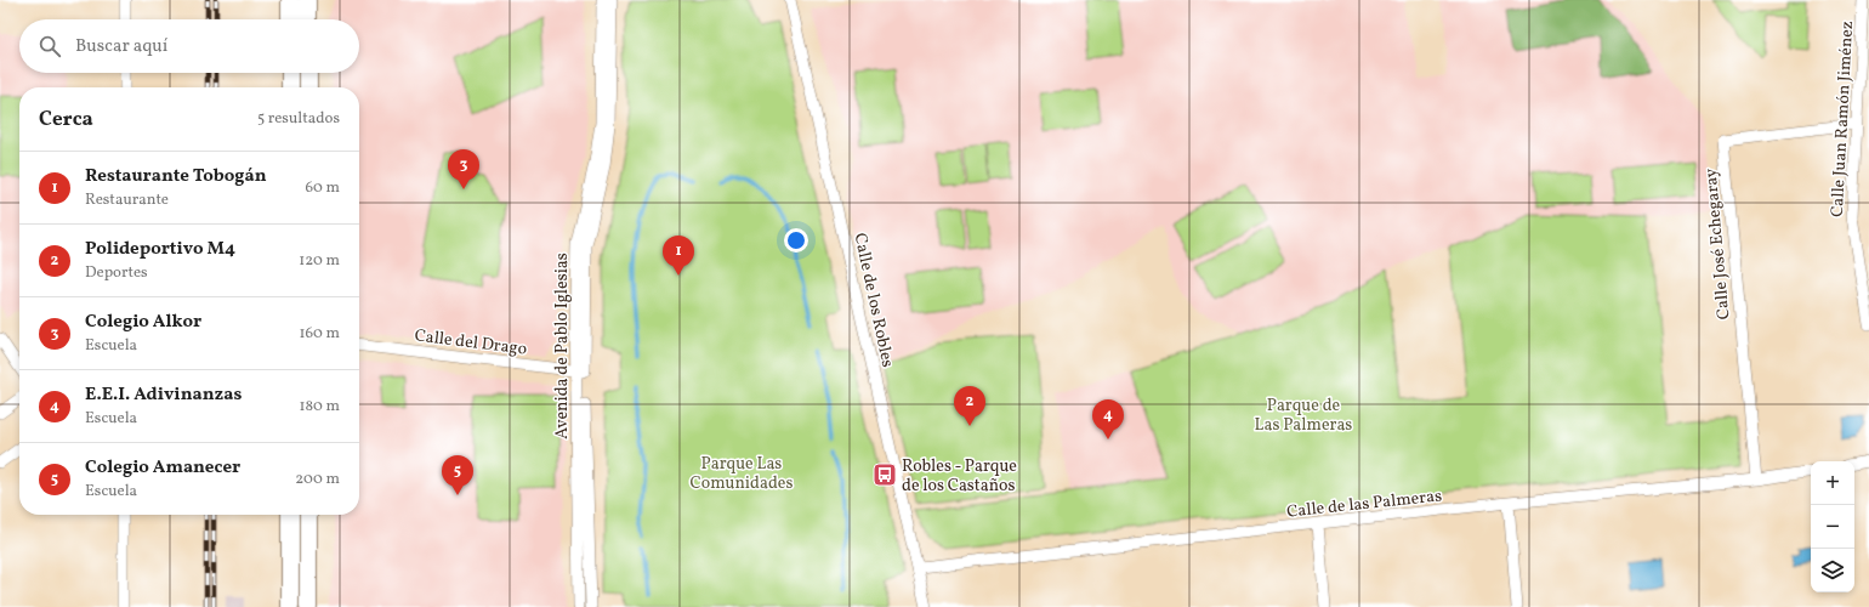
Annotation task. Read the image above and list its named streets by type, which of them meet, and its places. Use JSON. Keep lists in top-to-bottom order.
{
  "streets": {
    "street": [
      "Calle Juan Ramón Jiménez",
      "Calle José Echegaray",
      "Calle de los Robles",
      "Calle del Drago",
      "Avenida de Pablo Iglesias",
      "Calle de las Palmeras"
    ]
  },
  "crossings": [
    ["Calle Juan Ramón Jiménez", "Calle José Echegaray"],
    ["Calle José Echegaray", "Calle de las Palmeras"],
    ["Calle de los Robles", "Calle de las Palmeras"],
    ["Calle del Drago", "Avenida de Pablo Iglesias"]
  ],
  "parks": ["Parque de Las Palmeras", "Parque Las Comunidades"],
  "places": {
    "bus stop": ["Robles - Parque de los Castaños"]
  },
  "page": {
    "search": "Buscar aquí",
    "heading": ["Cerca", "5 resultados"],
    "pins": [
      "3",
      "1",
      "2",
      "4",
      "5"
    ],
    "list": [
      {
        "mark": "1",
        "name": "Restaurante Tobogán",
        "note": "Restaurante",
        "value": "60 m"
      },
      {
        "mark": "2",
        "name": "Polideportivo M4",
        "note": "Deportes",
        "value": "120 m"
      },
      {
        "mark": "3",
        "name": "Colegio Alkor",
        "note": "Escuela",
        "value": "160 m"
      },
      {
        "mark": "4",
        "name": "E.E.I. Adivinanzas",
        "note": "Escuela",
        "value": "180 m"
      },
      {
        "mark": "5",
        "name": "Colegio Amanecer",
        "note": "Escuela",
        "value": "200 m"
      }
    ],
    "map_buttons": ["+", "−"]
  }
}
